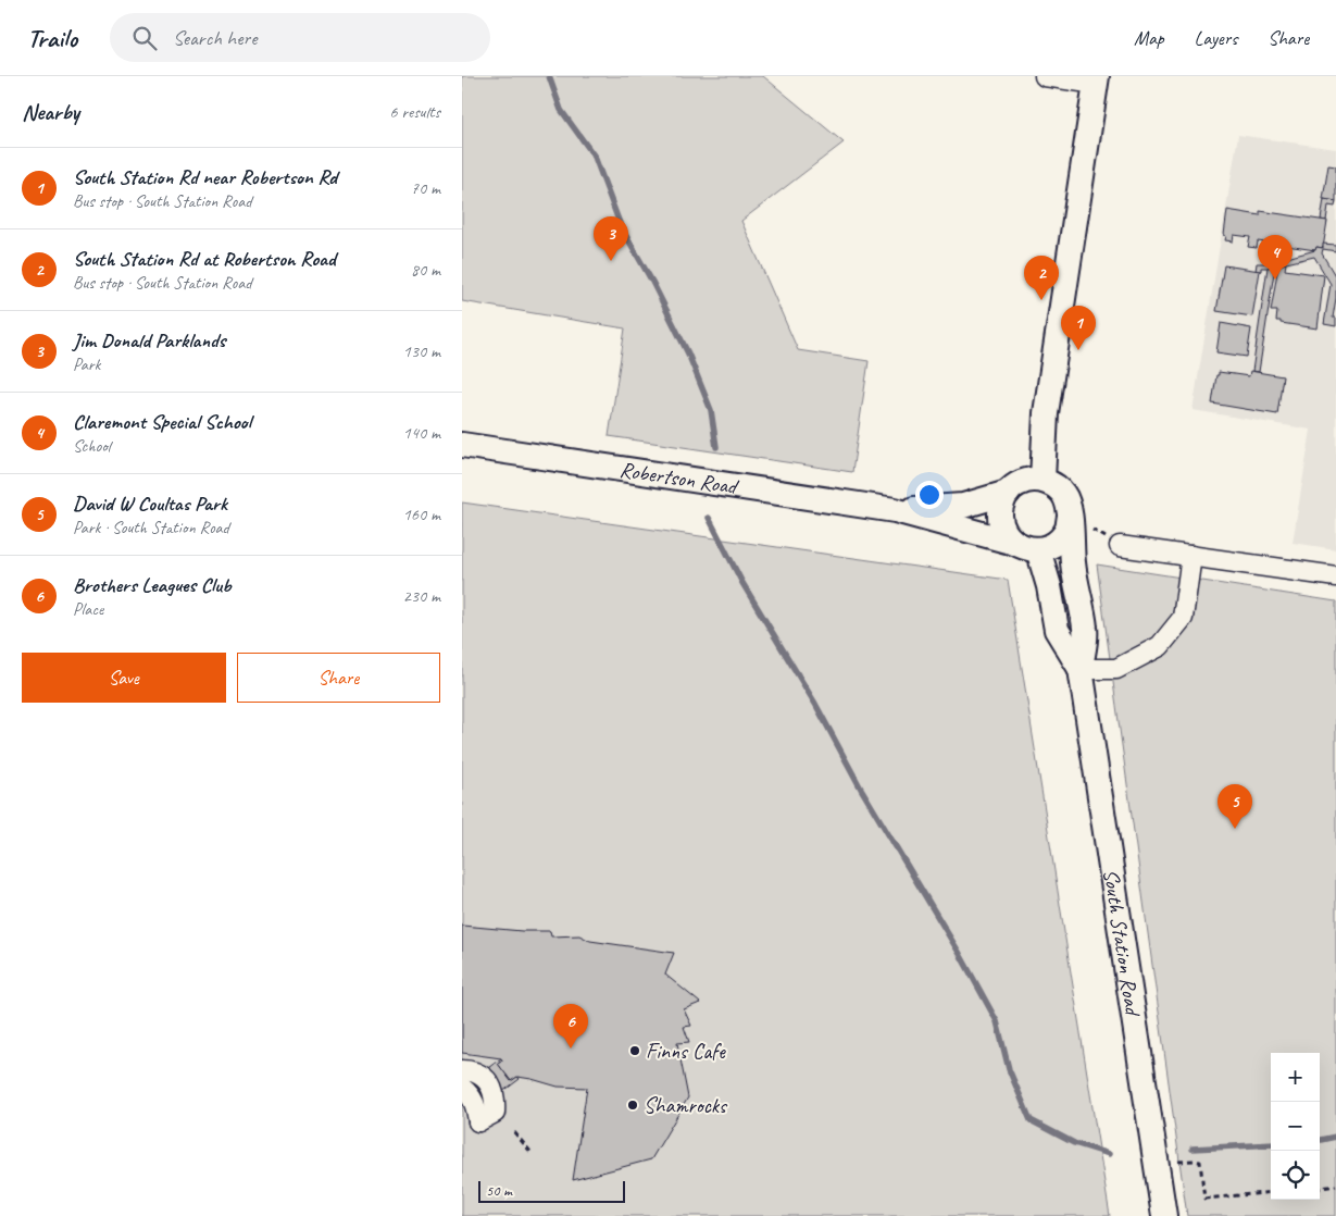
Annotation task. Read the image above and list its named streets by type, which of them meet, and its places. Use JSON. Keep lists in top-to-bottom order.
{
  "streets": {
    "main road": ["Robertson Road", "South Station Road"]
  },
  "crossings": [
    ["Robertson Road", "South Station Road"]
  ],
  "places": ["Finns Cafe", "Shamrocks"],
  "scale_bar": "50 m",
  "page": {
    "header": "Trailo",
    "search": "Search here",
    "nav": ["Map", "Layers", "Share"],
    "heading": ["Nearby", "6 results"],
    "list": [
      {
        "mark": "1",
        "name": "South Station Rd near Robertson Rd",
        "note": "Bus stop · South Station Road",
        "value": "70 m"
      },
      {
        "mark": "2",
        "name": "South Station Rd at Robertson Road",
        "note": "Bus stop · South Station Road",
        "value": "80 m"
      },
      {
        "mark": "3",
        "name": "Jim Donald Parklands",
        "note": "Park",
        "value": "130 m"
      },
      {
        "mark": "4",
        "name": "Claremont Special School",
        "note": "School",
        "value": "140 m"
      },
      {
        "mark": "5",
        "name": "David W Coultas Park",
        "note": "Park · South Station Road",
        "value": "160 m"
      },
      {
        "mark": "6",
        "name": "Brothers Leagues Club",
        "note": "Place",
        "value": "230 m"
      }
    ],
    "pins": [
      "3",
      "4",
      "2",
      "1",
      "5",
      "6"
    ],
    "buttons": ["Save", "Share"],
    "map_buttons": ["+", "−"],
    "scale": "50 m"
  }
}
